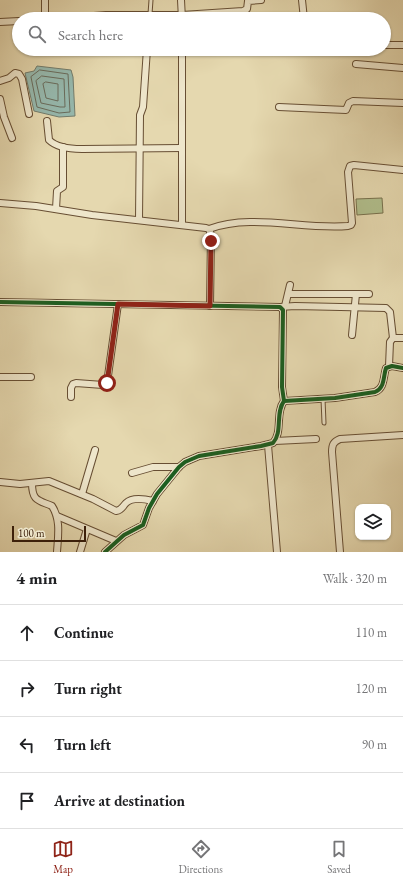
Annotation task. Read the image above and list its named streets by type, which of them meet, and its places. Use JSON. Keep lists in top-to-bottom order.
{
  "scale_bar": "100 m",
  "page": {
    "search": "Search here",
    "scale": "100 m",
    "heading": ["4 min", "Walk · 320 m"],
    "list": [
      ["Continue", "110 m"],
      ["Turn right", "120 m"],
      ["Turn left", "90 m"],
      "Arrive at destination"
    ],
    "nav": ["Map", "Directions", "Saved"]
  }
}
